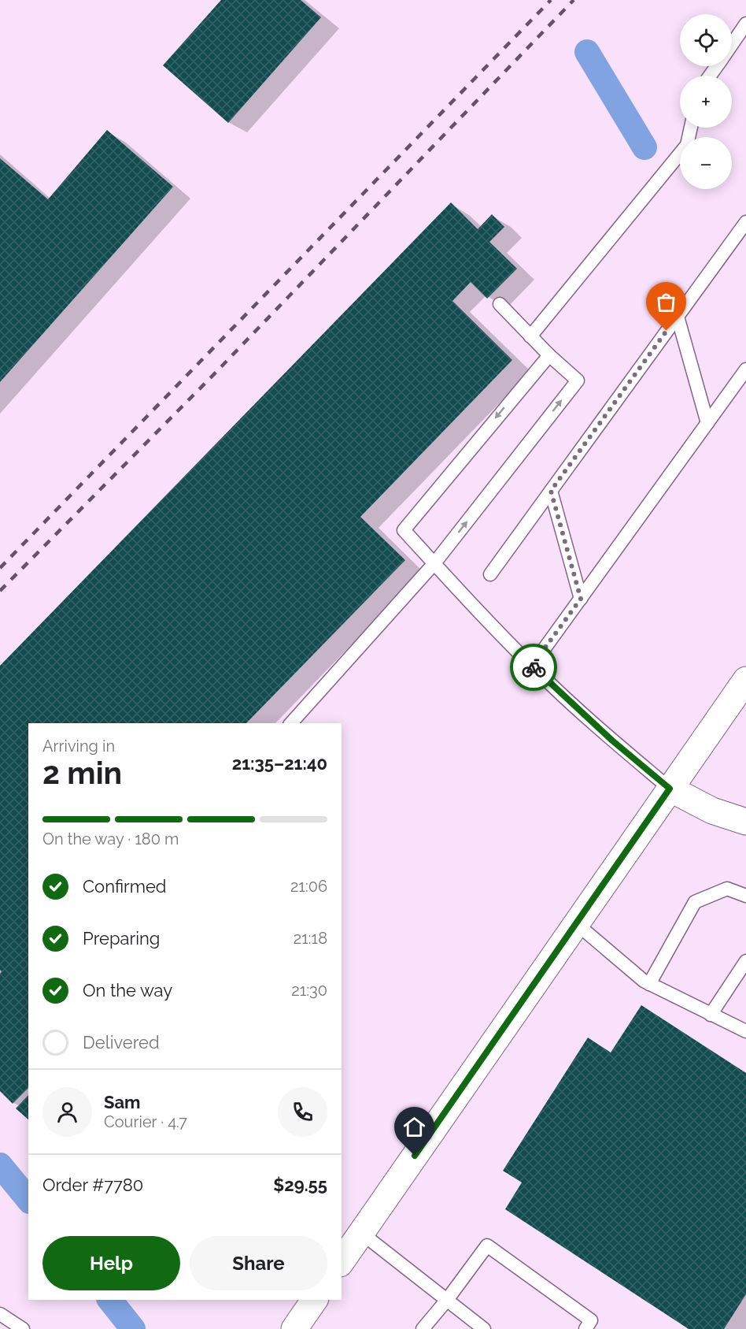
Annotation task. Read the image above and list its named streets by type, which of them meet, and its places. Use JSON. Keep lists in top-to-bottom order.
{
  "page": {
    "map_buttons": ["+", "−"],
    "heading": ["2 min", "Arriving in", "21:35–21:40"],
    "panel": [
      "Sam",
      "Courier · 4.7",
      "Order #7780",
      "$29.55"
    ],
    "bar": "On the way · 180 m",
    "list": [
      ["Confirmed", "21:06"],
      ["Preparing", "21:18"],
      ["On the way", "21:30"],
      "Delivered"
    ],
    "buttons": ["Help", "Share"]
  }
}
